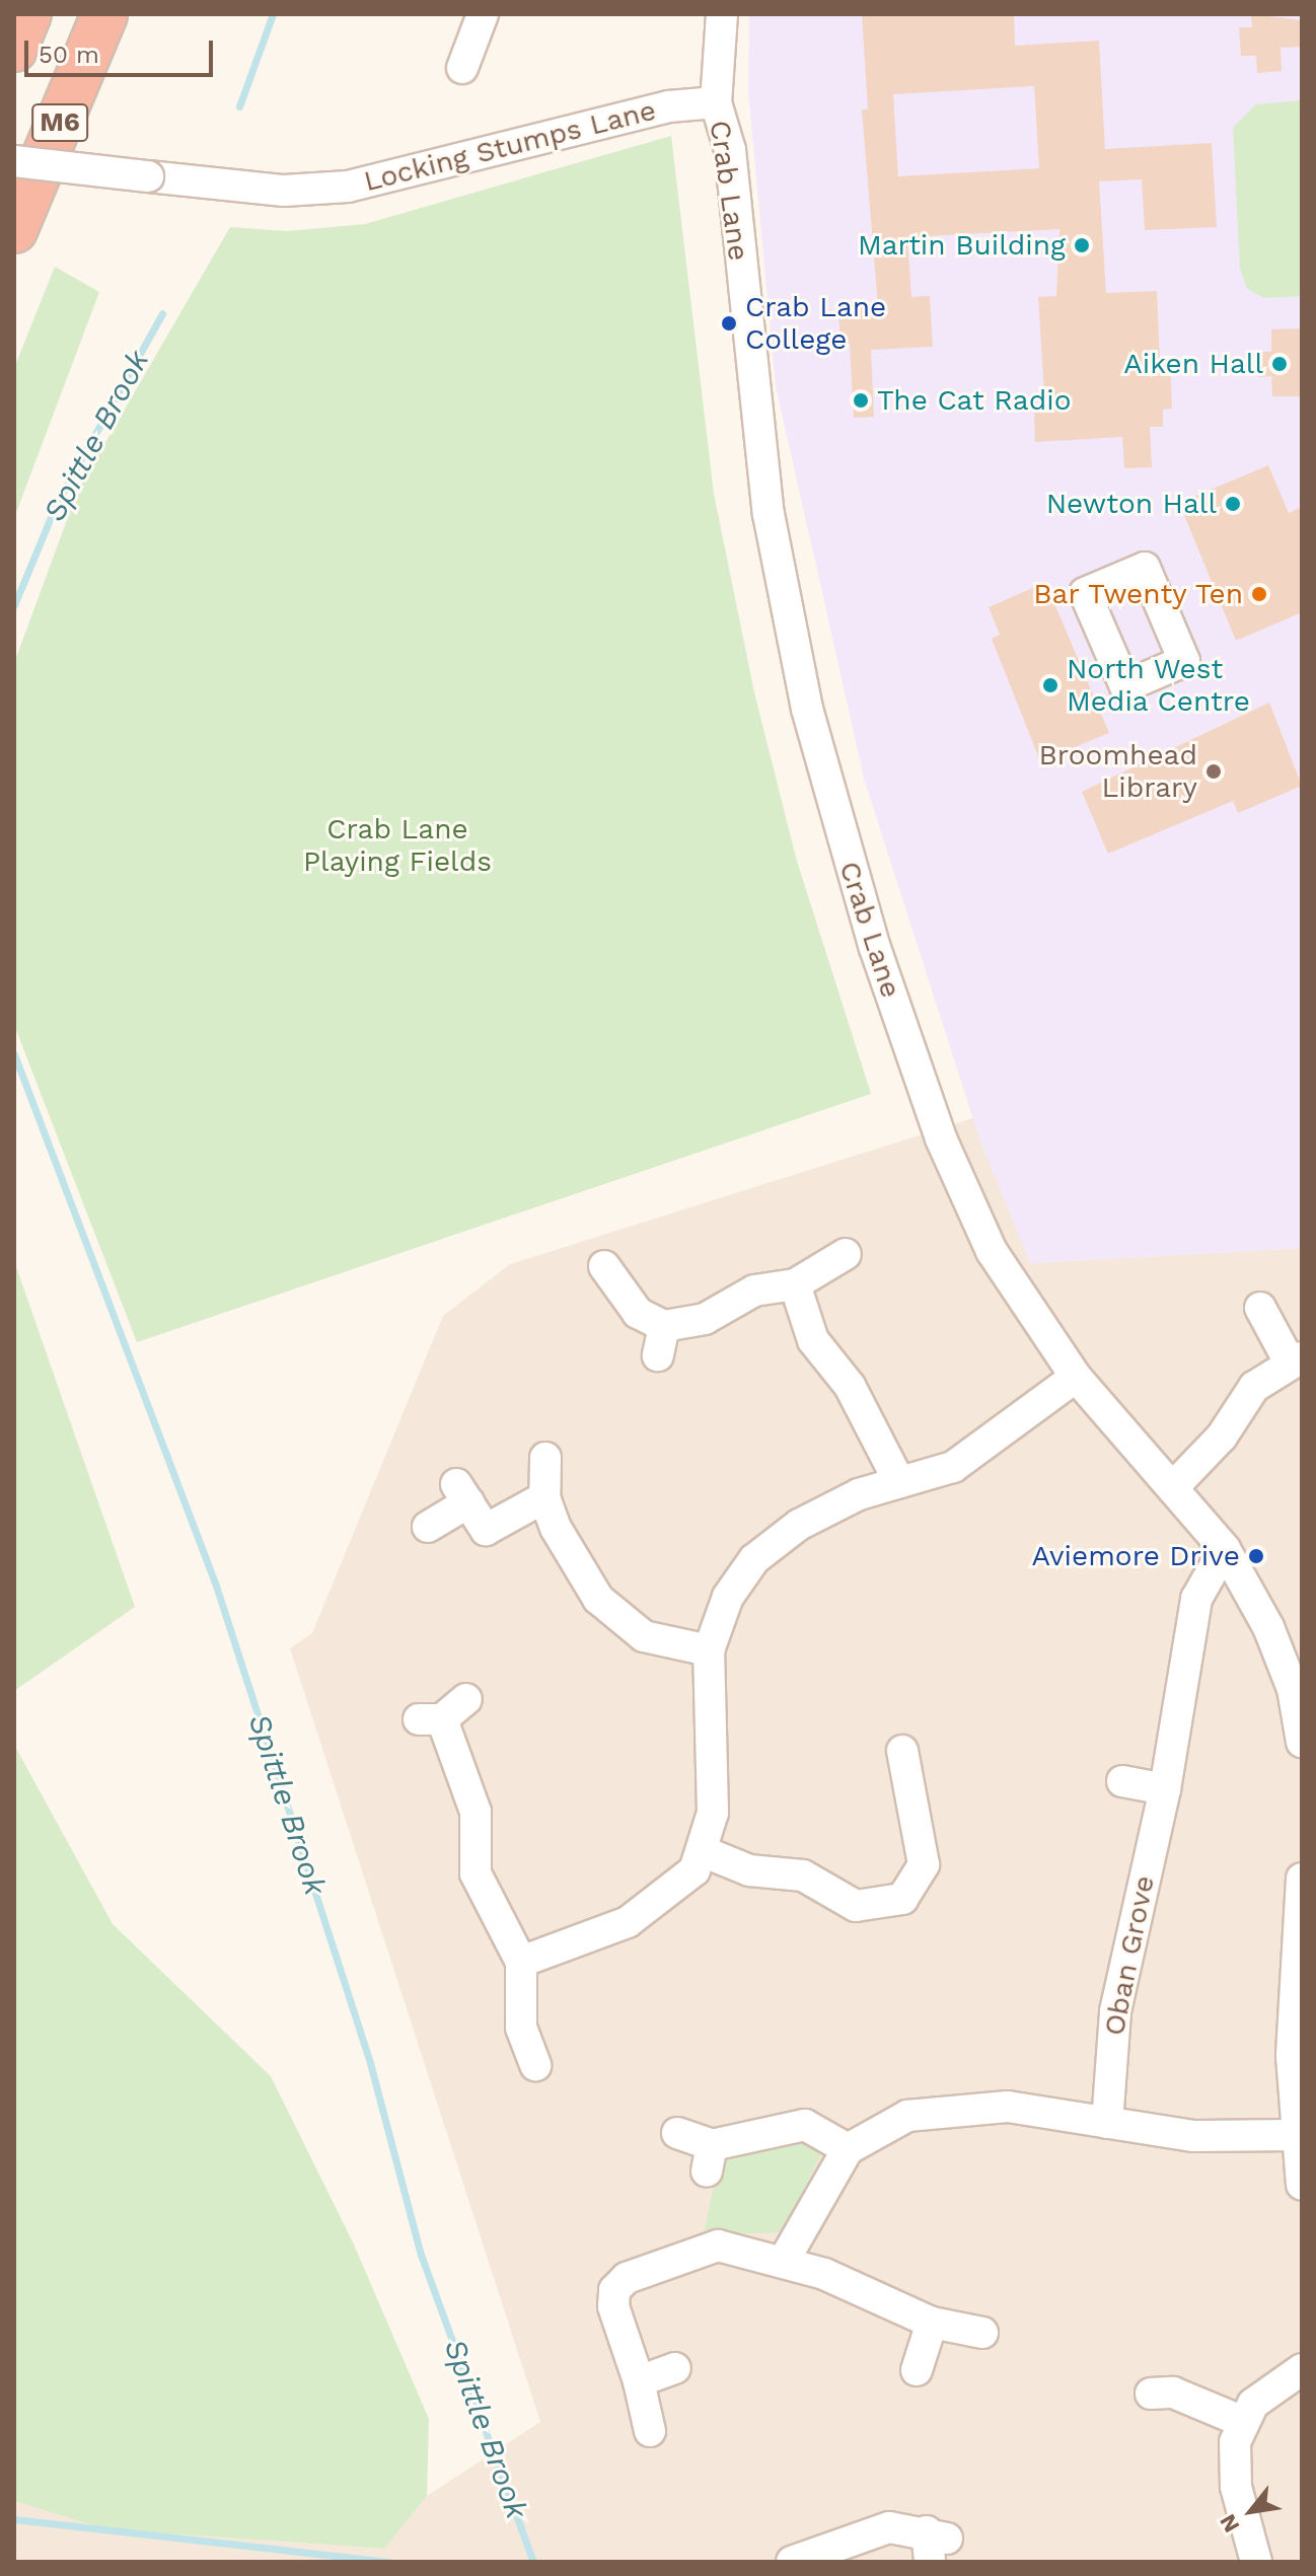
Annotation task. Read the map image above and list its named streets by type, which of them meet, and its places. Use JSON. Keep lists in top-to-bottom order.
{
  "streets": {
    "highway": ["M6"],
    "street": ["Locking Stumps Lane", "Crab Lane", "Oban Grove"]
  },
  "crossings": [
    ["Locking Stumps Lane", "Crab Lane"],
    ["Crab Lane", "Oban Grove"]
  ],
  "water": ["Spittle Brook"],
  "parks": ["Crab Lane Playing Fields"],
  "places": [
    "Martin Building",
    "Crab Lane College",
    "Aiken Hall",
    "The Cat Radio",
    "Newton Hall",
    "Bar Twenty Ten",
    "North West Media Centre",
    "Broomhead Library",
    "Aviemore Drive"
  ],
  "scale_bar": "50 m",
  "north": "bottom left"
}
